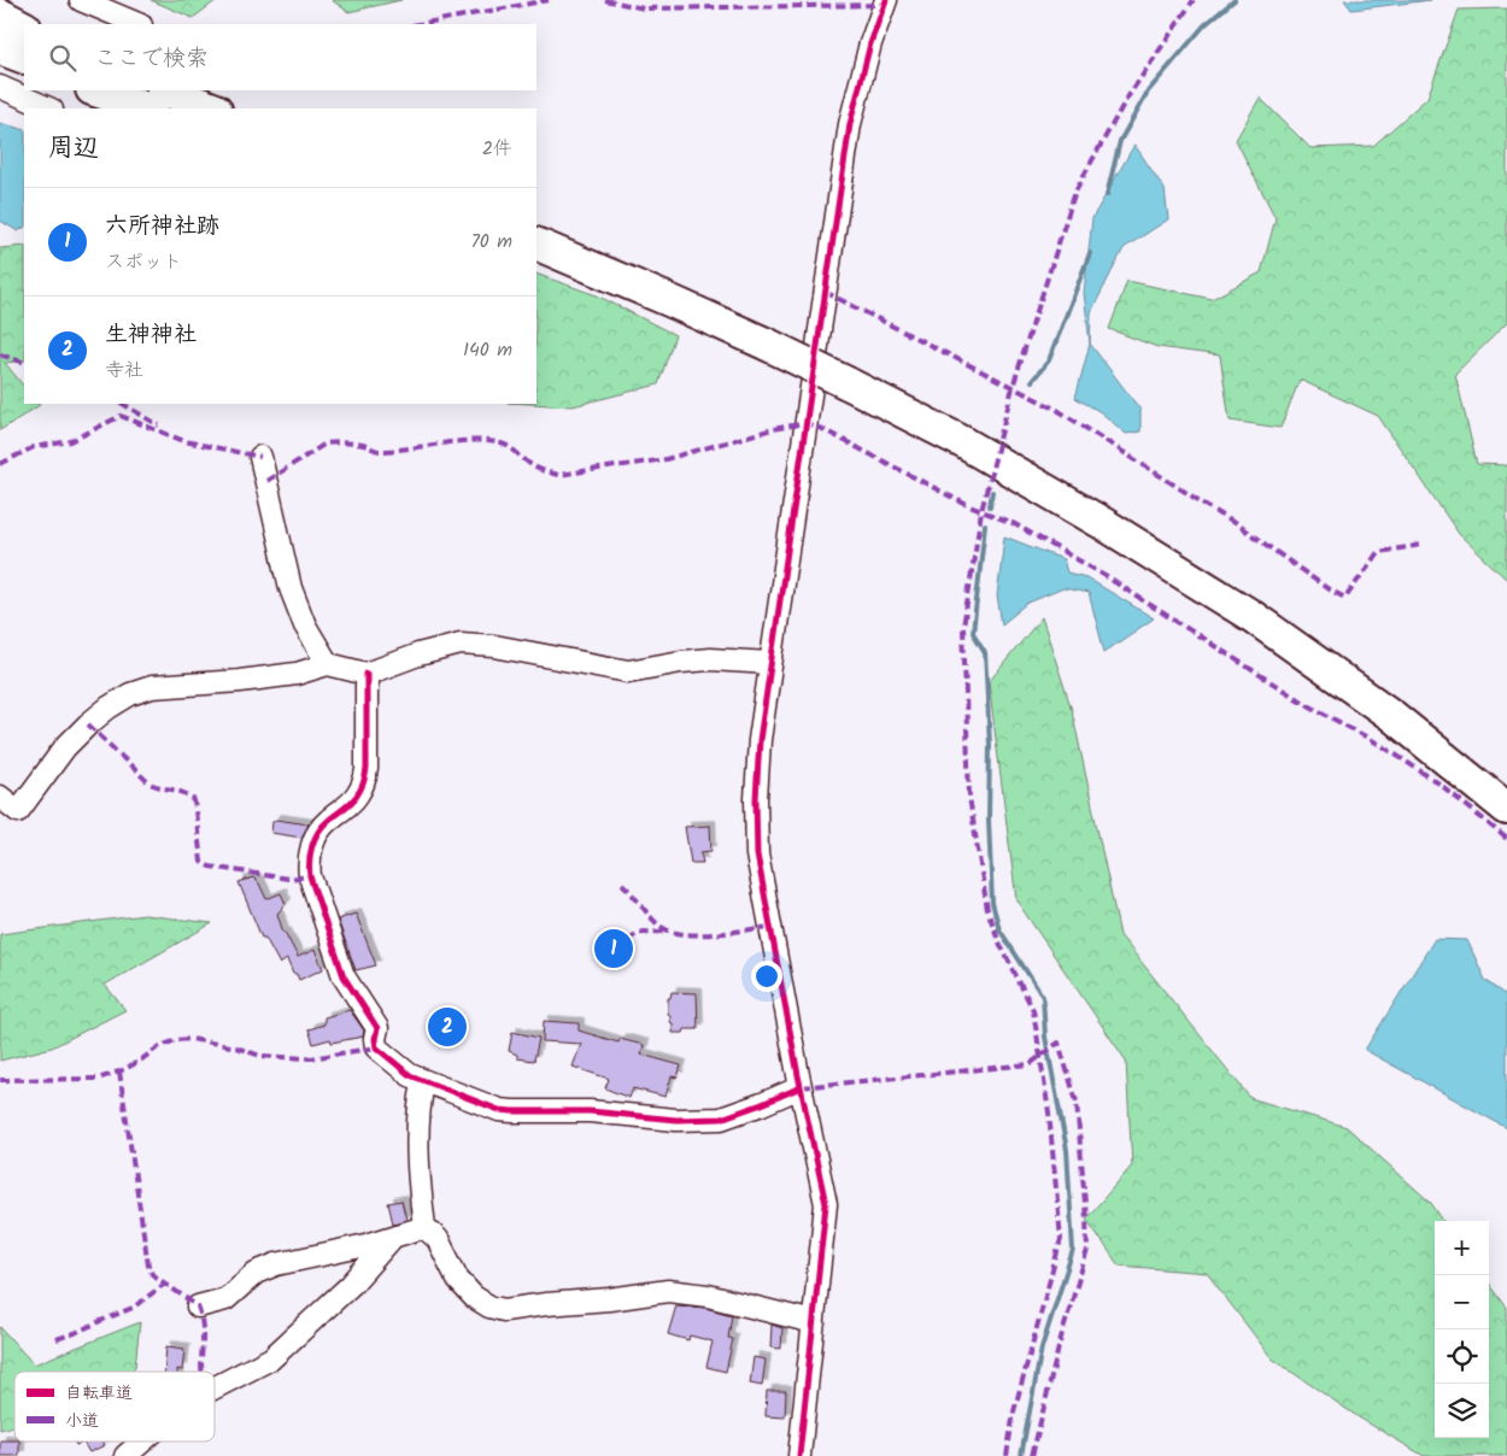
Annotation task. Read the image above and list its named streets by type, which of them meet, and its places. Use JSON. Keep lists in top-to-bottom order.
{
  "legend": ["自転車道", "小道"],
  "page": {
    "search": "ここで検索",
    "heading": ["周辺", "2件"],
    "list": [
      {
        "mark": "1",
        "name": "六所神社跡",
        "note": "スポット",
        "value": "70 m"
      },
      {
        "mark": "2",
        "name": "生神神社",
        "note": "寺社",
        "value": "140 m"
      }
    ],
    "pins": ["1", "2"],
    "map_buttons": ["+", "−"]
  }
}
